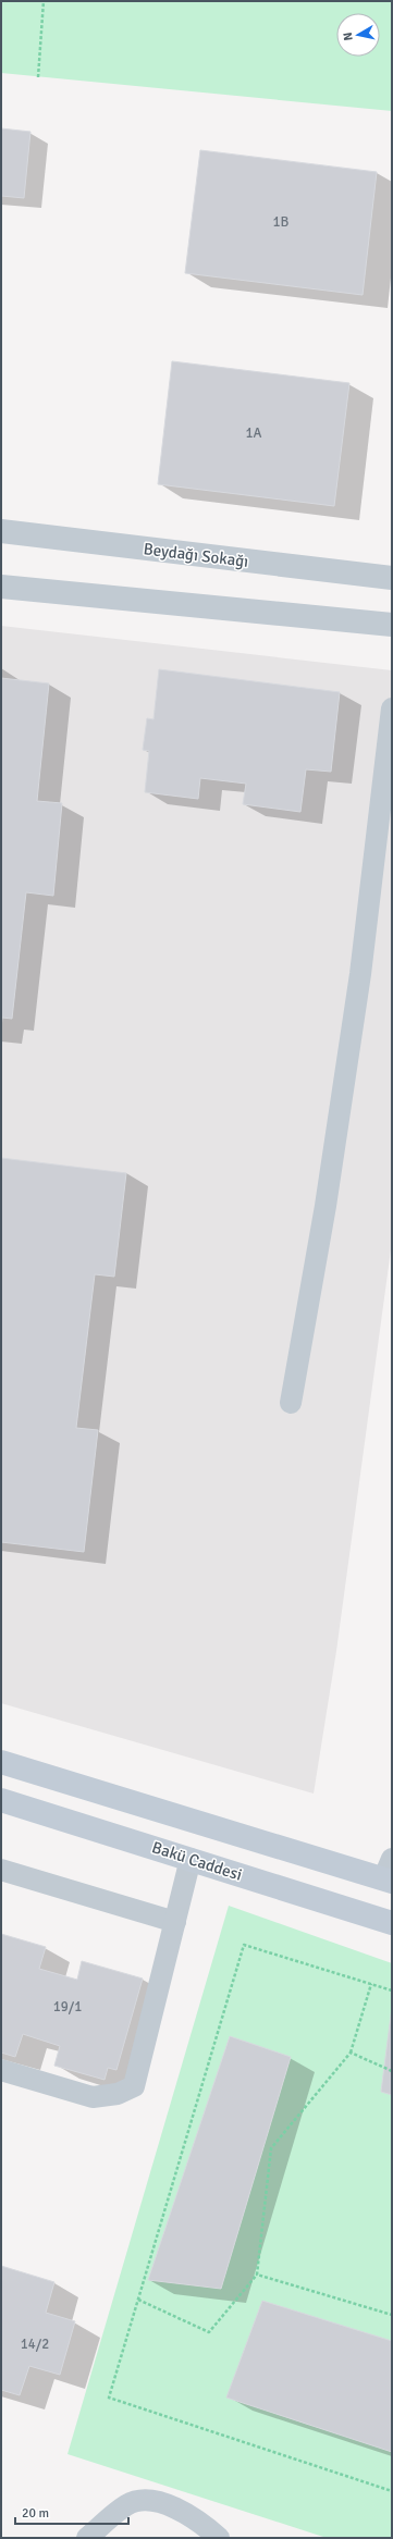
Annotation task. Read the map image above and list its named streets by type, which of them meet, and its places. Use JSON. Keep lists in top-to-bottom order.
{
  "streets": {
    "main road": ["Bakü Caddesi"],
    "street": ["Beydağı Sokağı"]
  },
  "house_numbers": [
    "1B",
    "1A",
    "19/1",
    "14/2"
  ],
  "scale_bar": "20 m",
  "north": "left"
}
